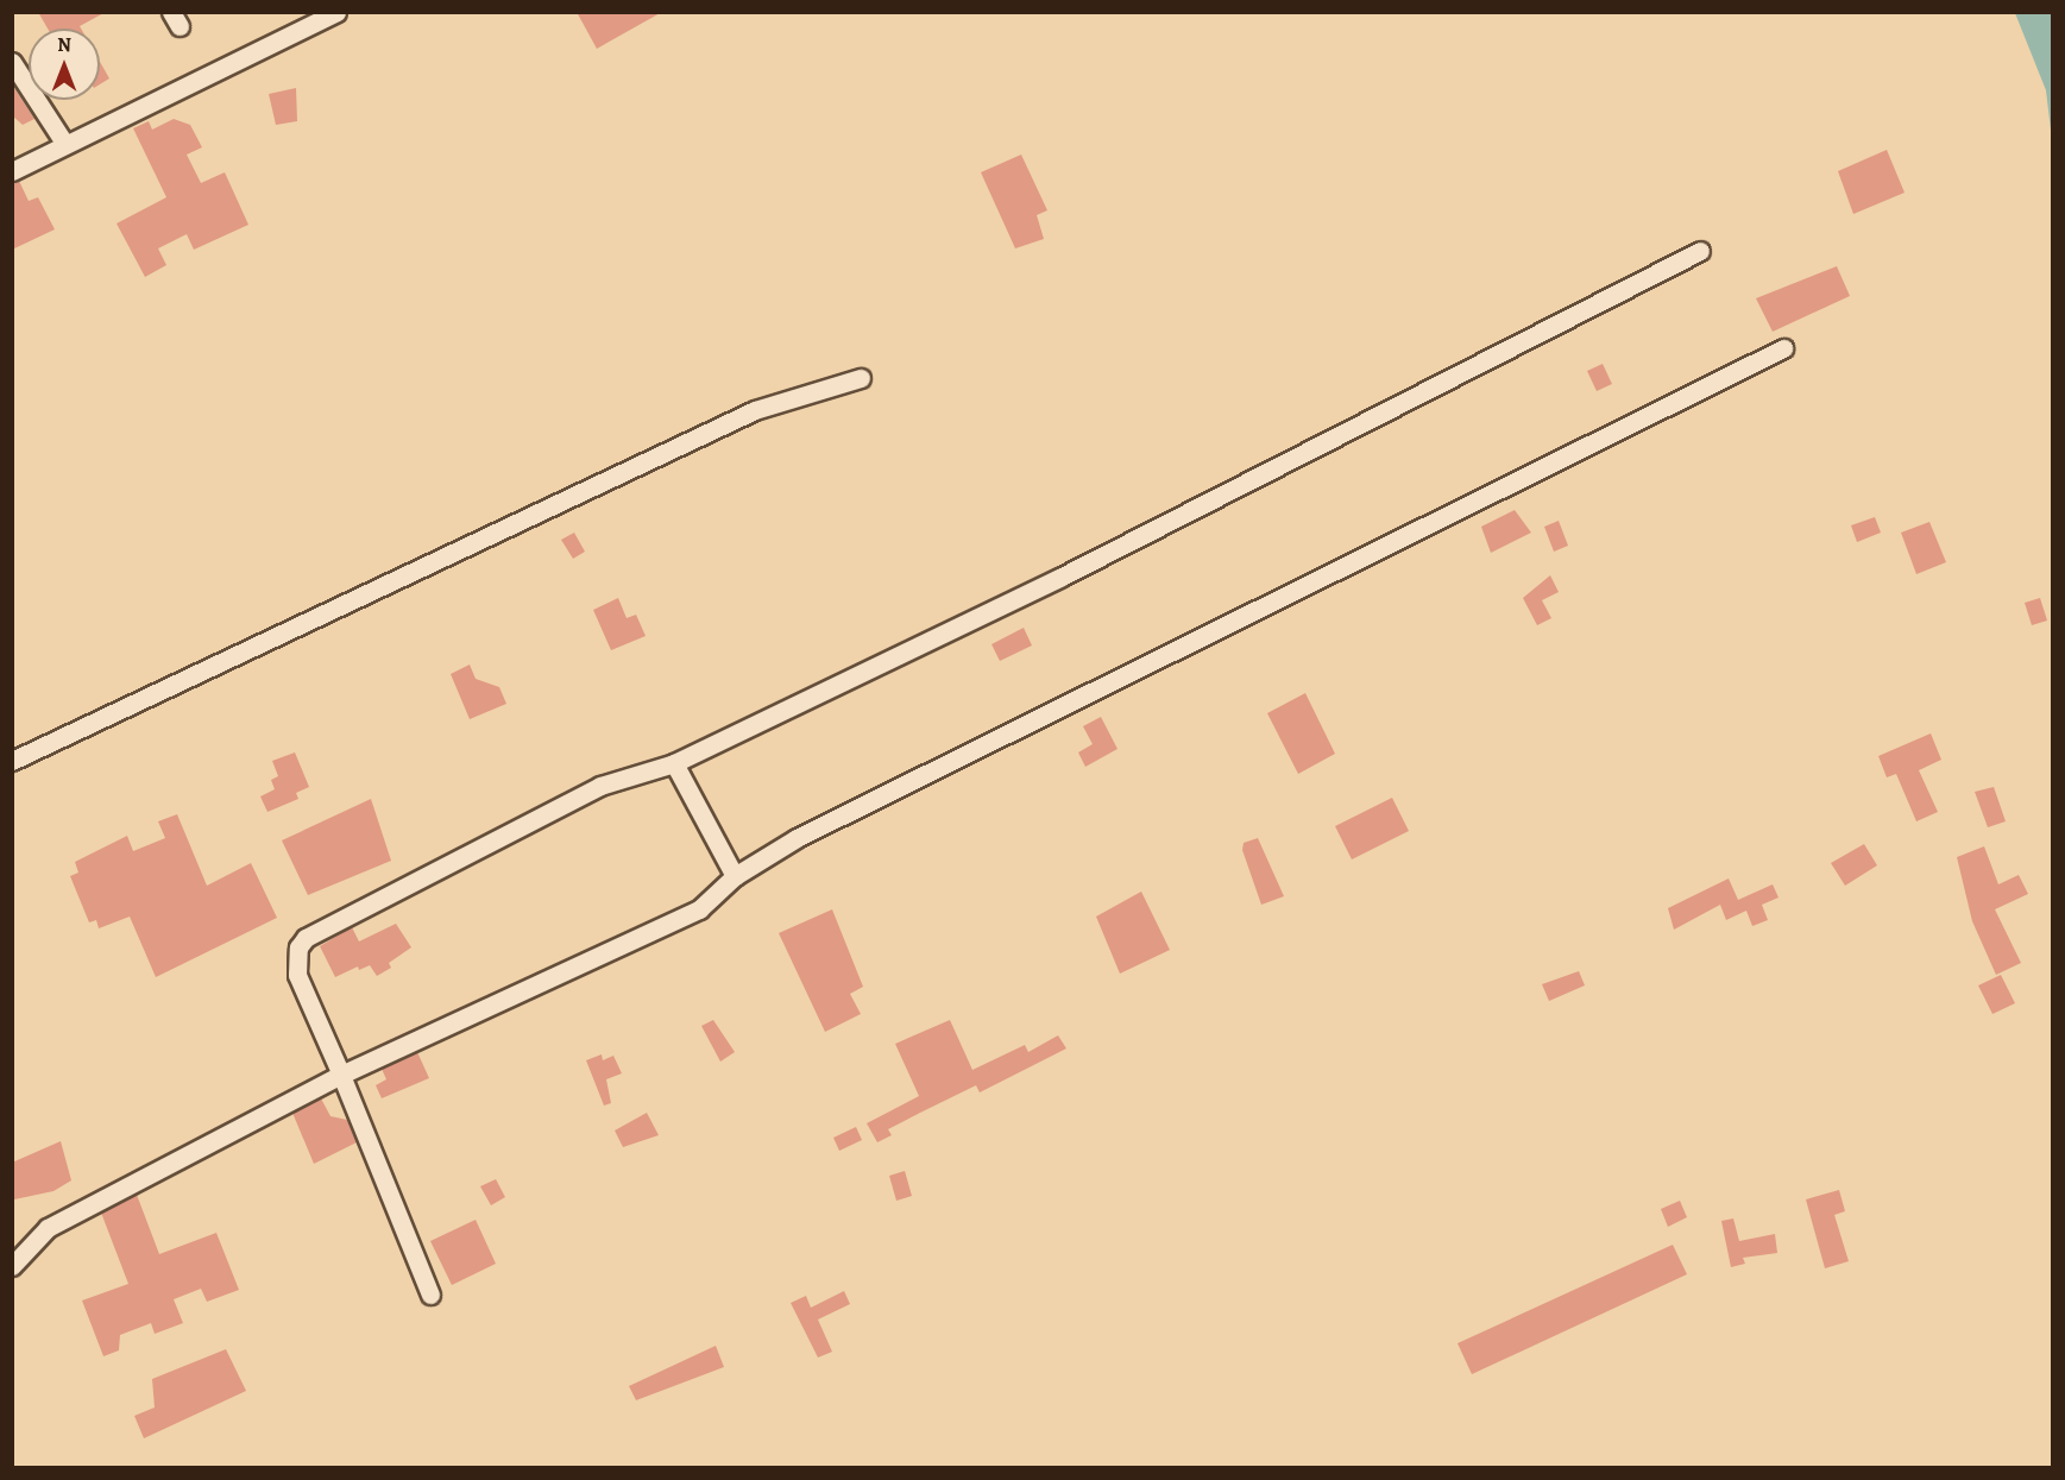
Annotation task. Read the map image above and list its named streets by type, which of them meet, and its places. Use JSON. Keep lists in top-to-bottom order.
{
  "north": "top"
}
